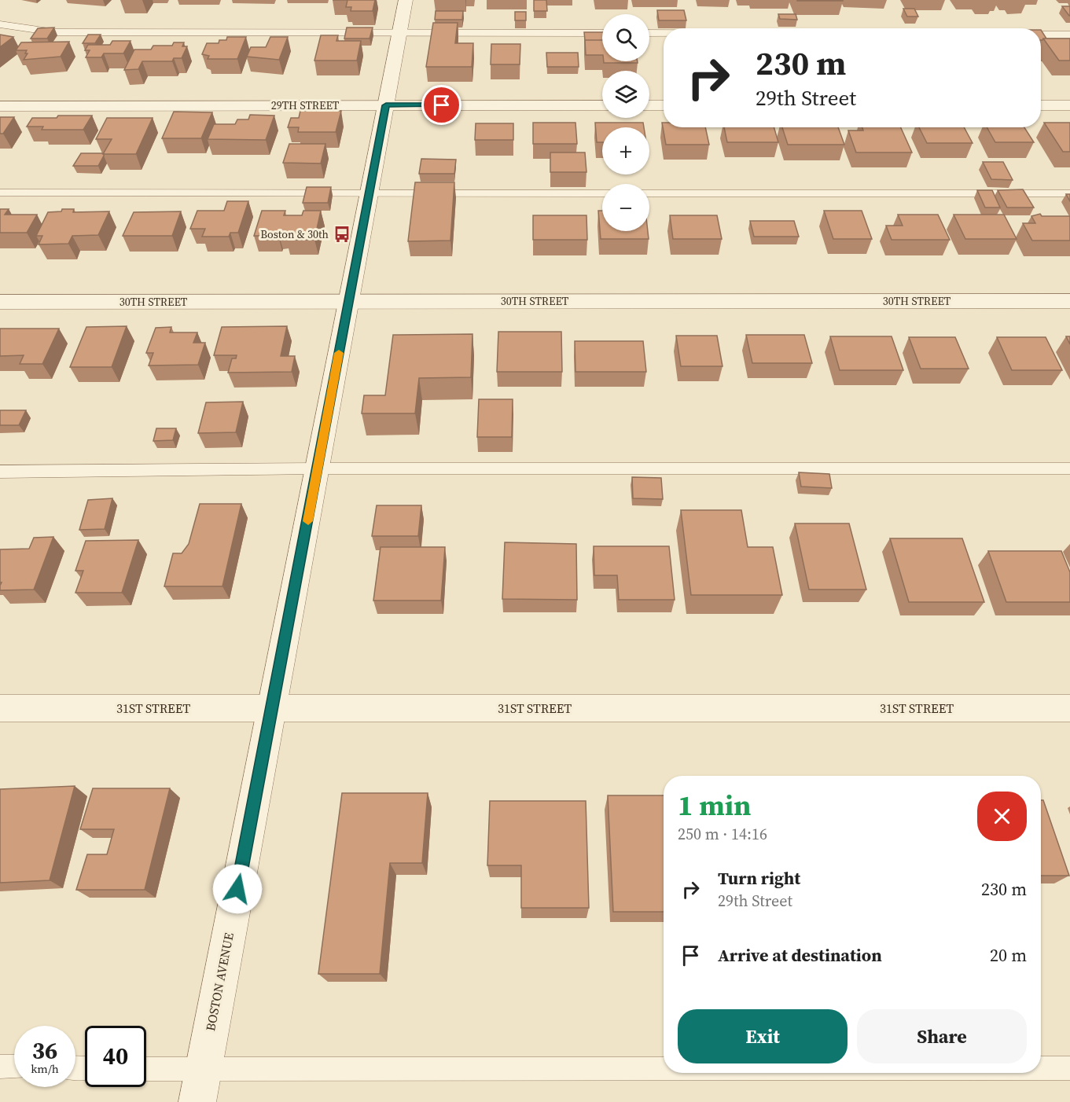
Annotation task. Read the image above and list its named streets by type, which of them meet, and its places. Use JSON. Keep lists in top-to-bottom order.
{
  "streets": {
    "street": [
      "29TH STREET",
      "30TH STREET",
      "31ST STREET",
      "BOSTON AVENUE"
    ]
  },
  "crossings": [
    ["29TH STREET", "BOSTON AVENUE"],
    ["30TH STREET", "BOSTON AVENUE"],
    ["31ST STREET", "BOSTON AVENUE"]
  ],
  "places": {
    "bus stop": ["Boston & 30th"]
  },
  "page": {
    "map_buttons": ["+", "−"],
    "turn": ["230 m", "29th Street"],
    "heading": ["1 min", "250 m · 14:16"],
    "list": [
      {
        "name": "Turn right",
        "note": "29th Street",
        "value": "230 m"
      },
      {
        "name": "Arrive at destination",
        "value": "20 m"
      }
    ],
    "buttons": ["Exit", "Share"],
    "speed": "36 km/h",
    "limit": "40"
  }
}
